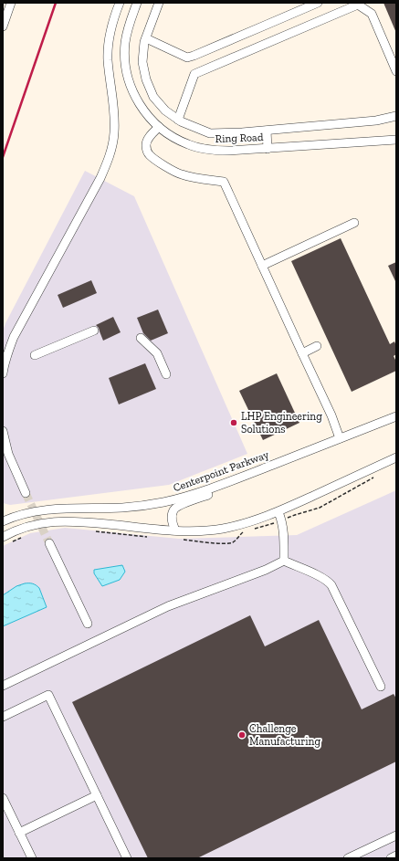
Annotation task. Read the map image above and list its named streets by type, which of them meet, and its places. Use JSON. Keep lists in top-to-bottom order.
{
  "streets": {
    "street": ["Ring Road", "Centerpoint Parkway"]
  },
  "places": ["LHP Engineering Solutions", "Challenge Manufacturing"]
}
